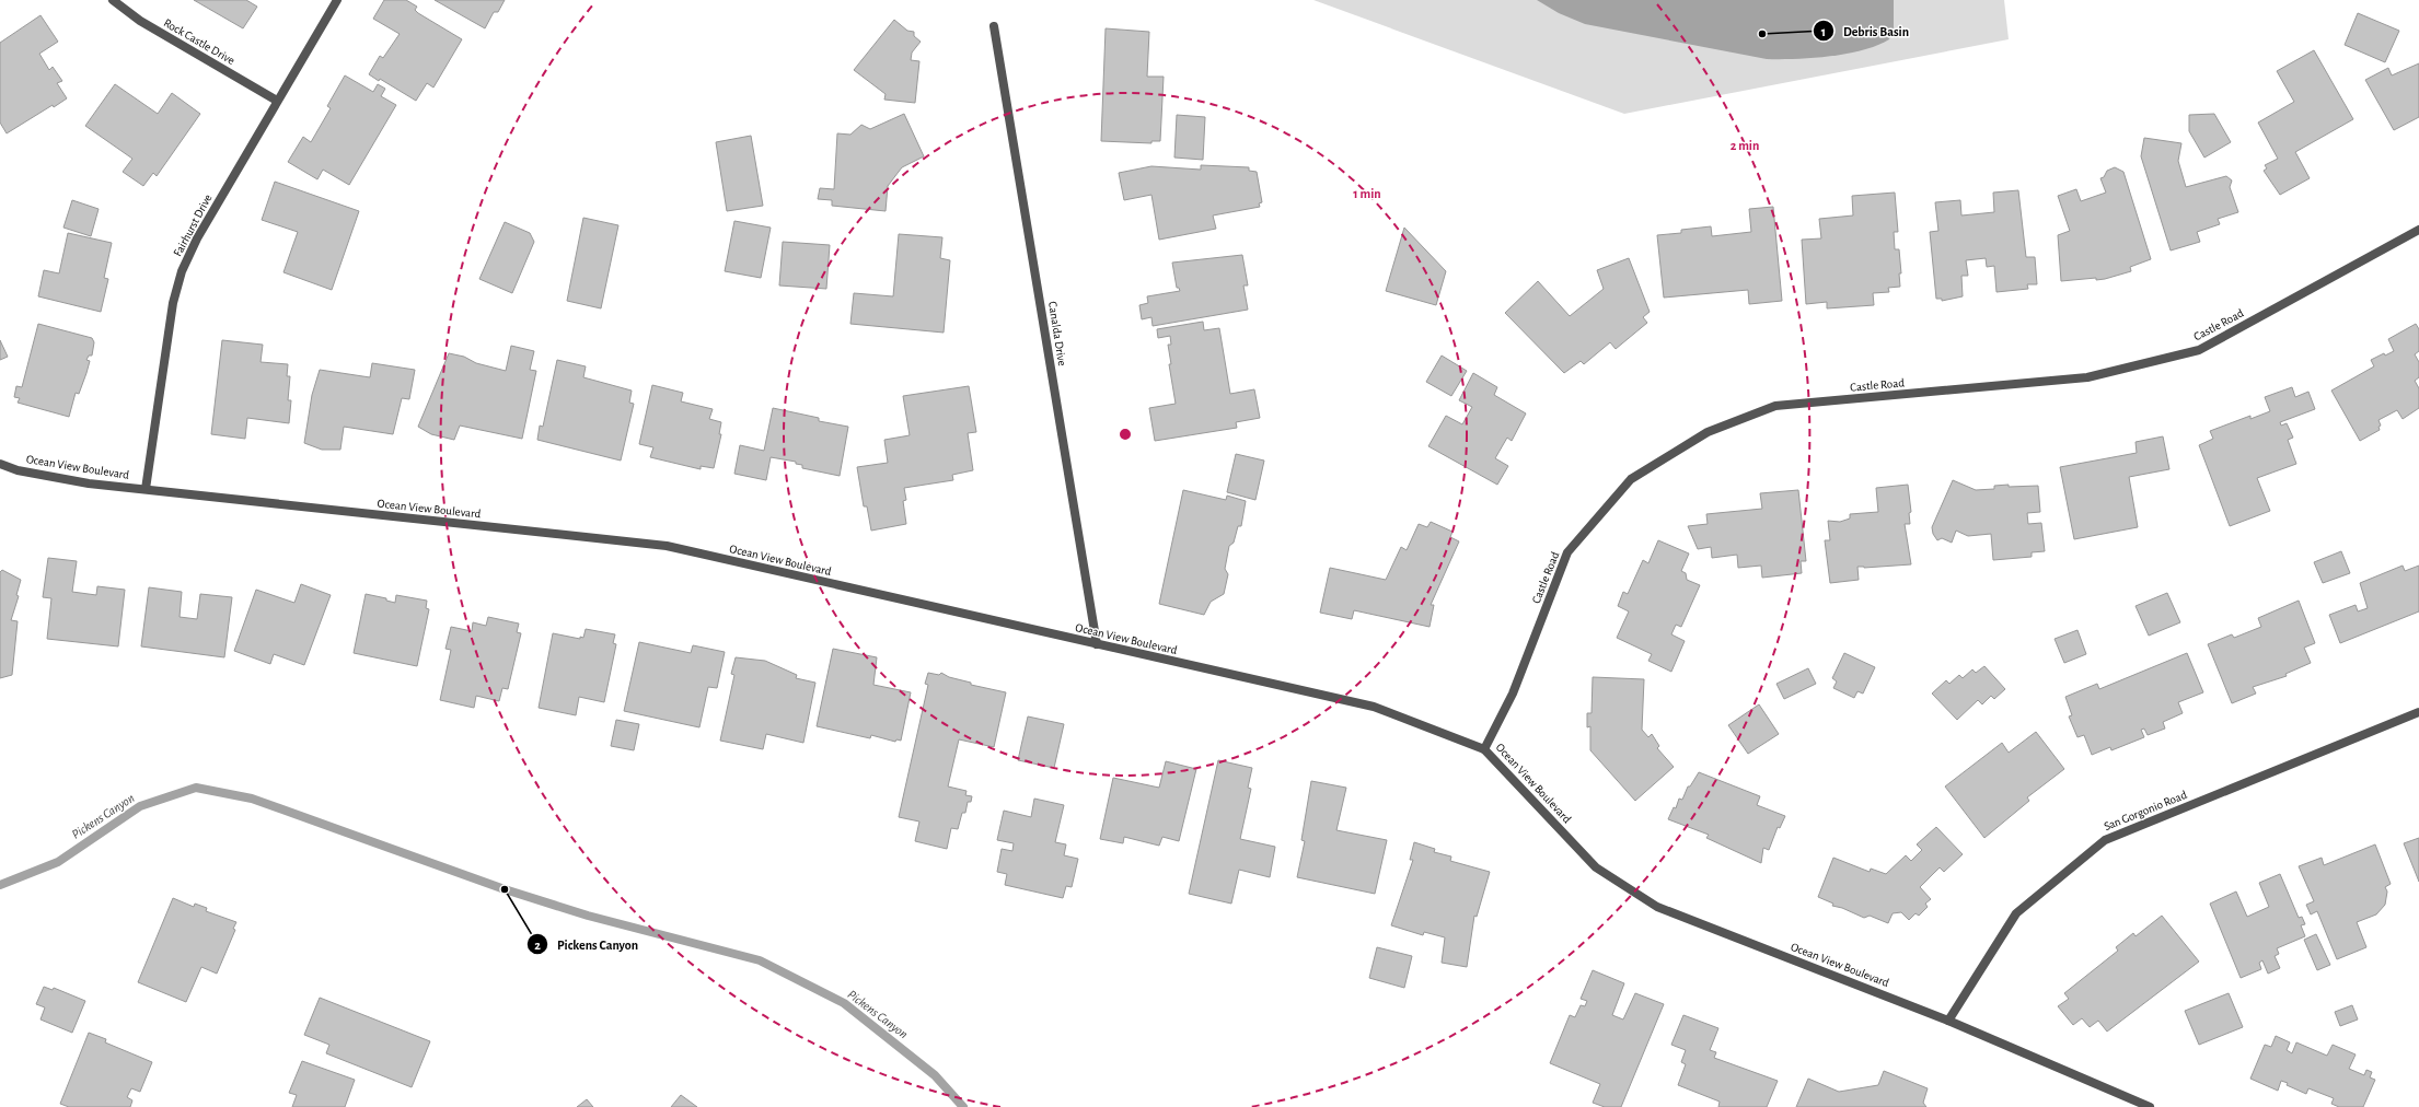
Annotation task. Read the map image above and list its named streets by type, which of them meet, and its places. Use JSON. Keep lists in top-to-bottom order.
{
  "streets": {
    "street": [
      "Rock Castle Drive",
      "Fairhurst Drive",
      "Castle Road",
      "Canalda Drive",
      "Ocean View Boulevard",
      "San Gorgonio Road"
    ]
  },
  "crossings": [
    ["Rock Castle Drive", "Fairhurst Drive"],
    ["Fairhurst Drive", "Ocean View Boulevard"],
    ["Castle Road", "Ocean View Boulevard"],
    ["Canalda Drive", "Ocean View Boulevard"],
    ["Ocean View Boulevard", "San Gorgonio Road"]
  ],
  "water": ["Pickens Canyon"],
  "places": ["Debris Basin", "Pickens Canyon"],
  "rings": ["2 min", "1 min"]
}
